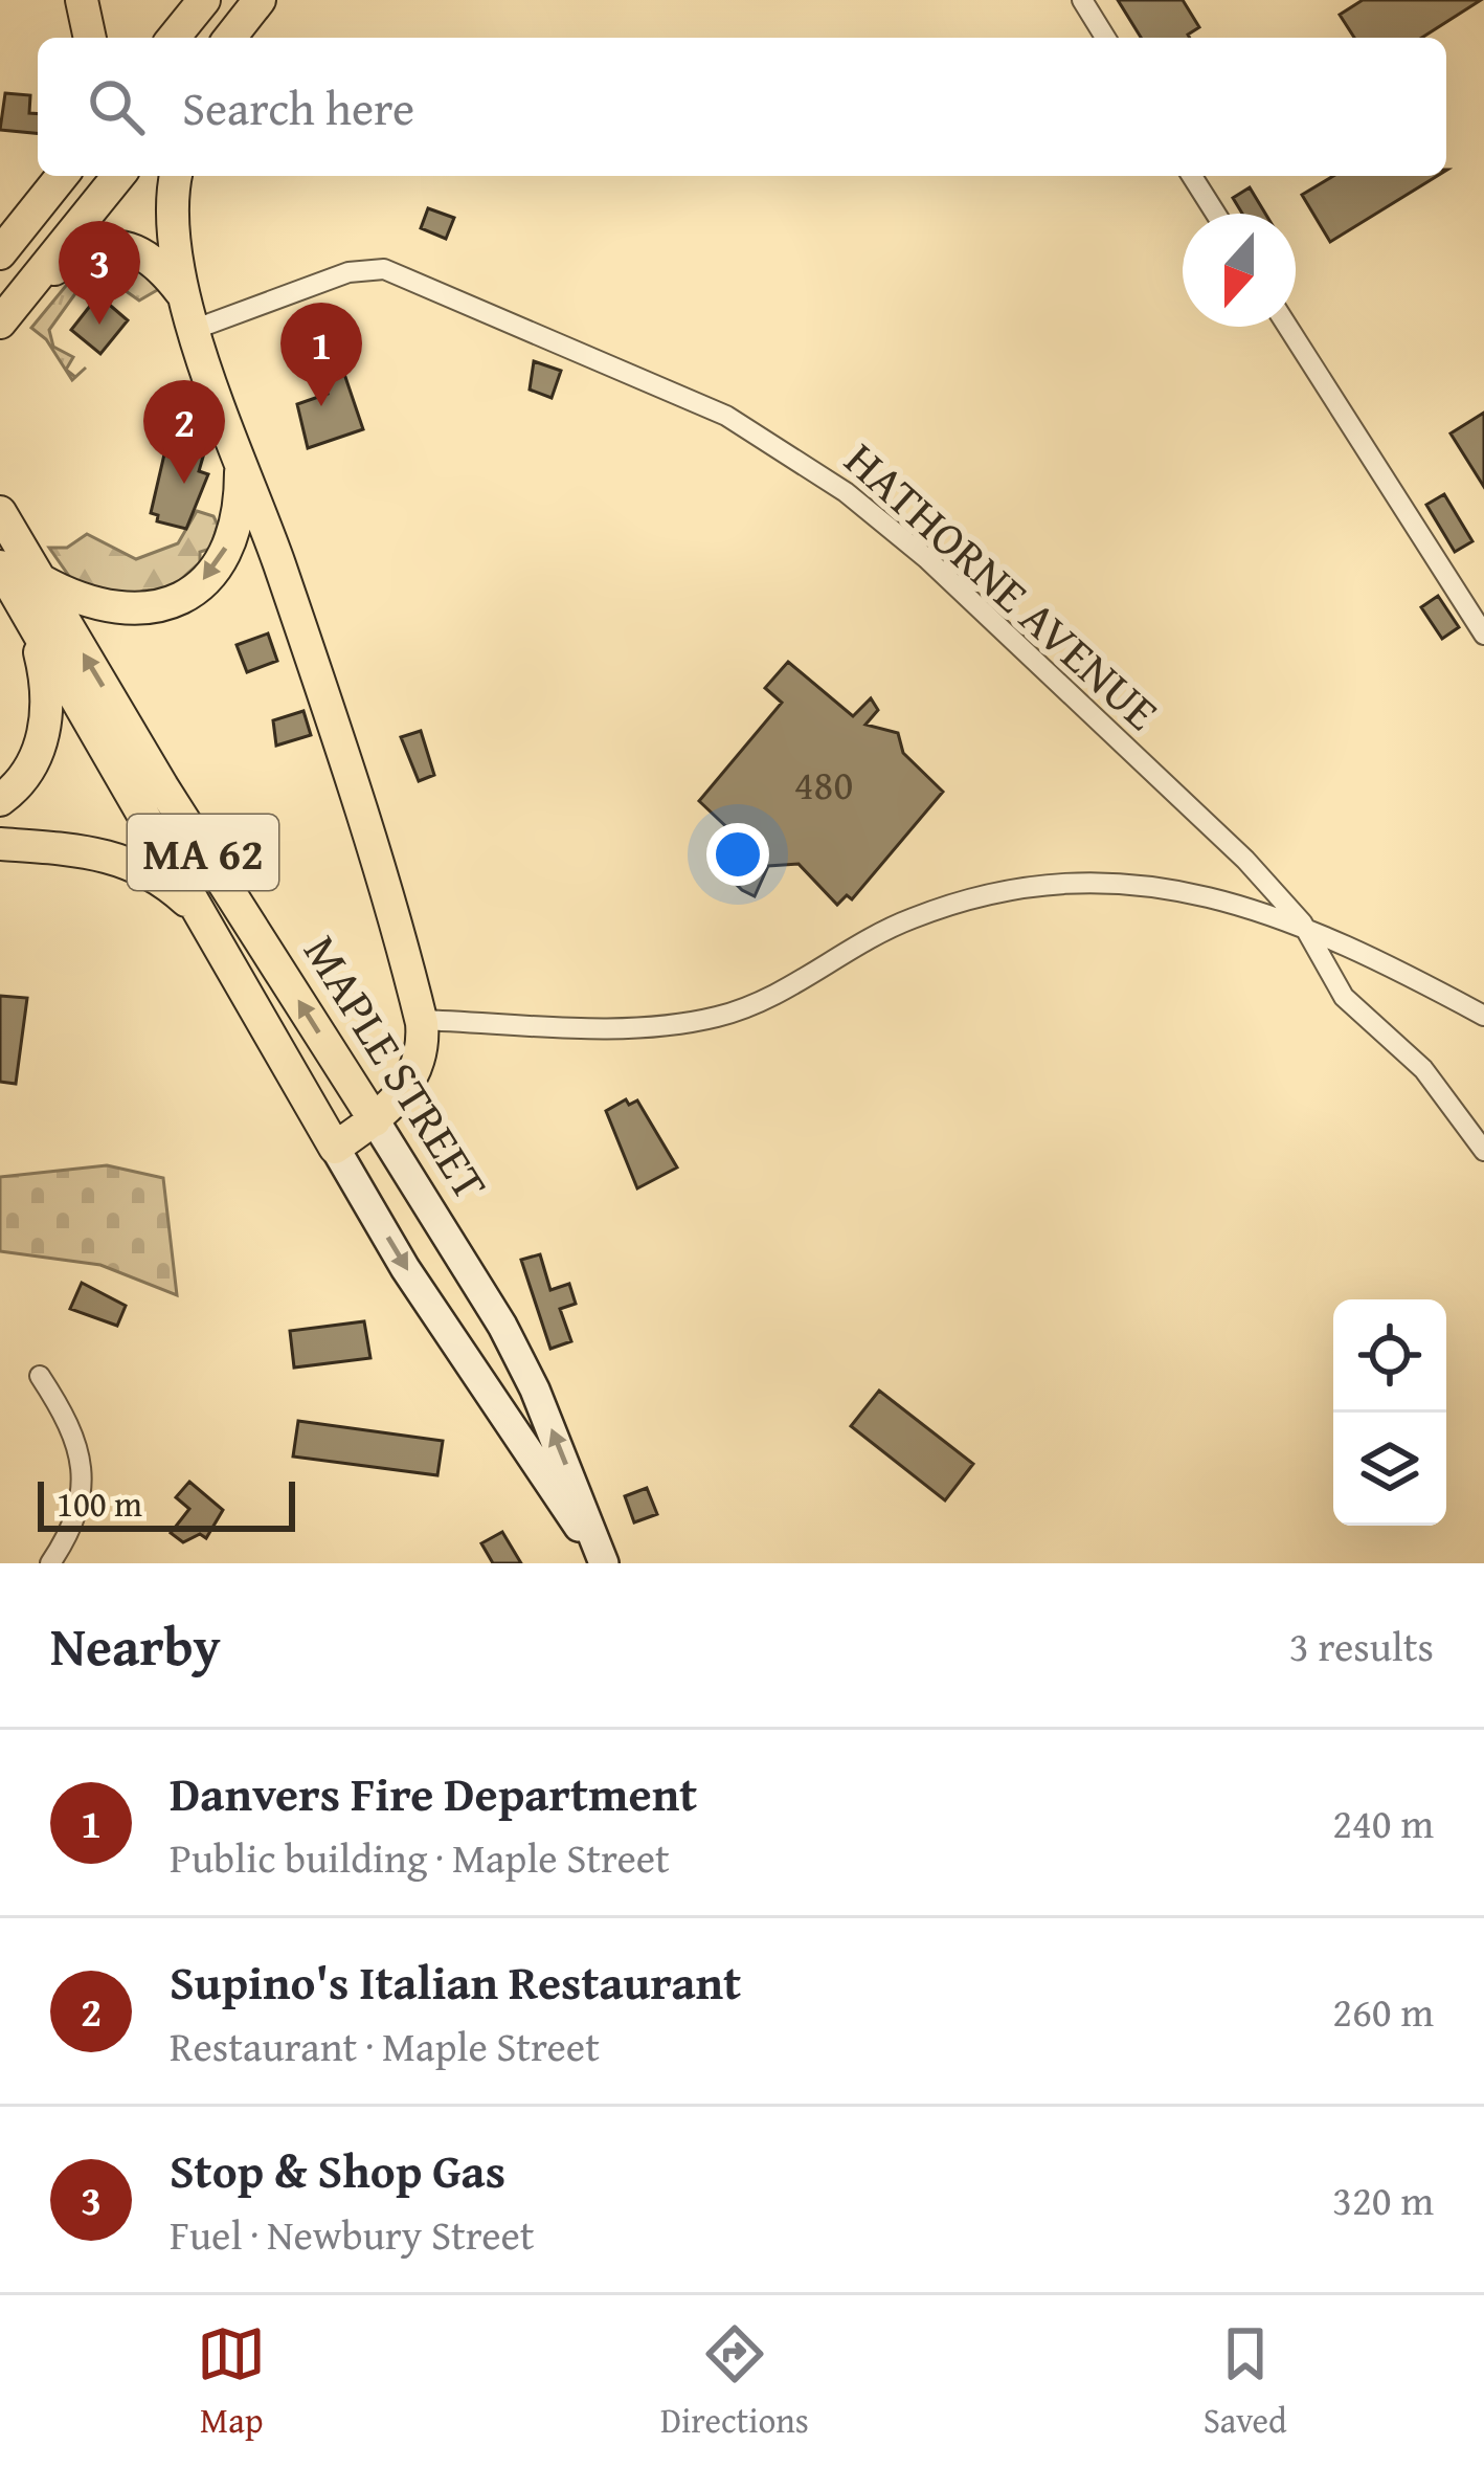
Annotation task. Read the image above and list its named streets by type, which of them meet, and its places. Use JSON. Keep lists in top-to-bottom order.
{
  "streets": {
    "main road": ["MA 62", "MAPLE STREET"],
    "street": ["HATHORNE AVENUE"]
  },
  "crossings": [
    ["HATHORNE AVENUE", "MAPLE STREET"]
  ],
  "house_numbers": ["480"],
  "scale_bar": "100 m",
  "north": "bottom",
  "page": {
    "search": "Search here",
    "pins": ["3", "1", "2"],
    "scale": "100 m",
    "heading": ["Nearby", "3 results"],
    "list": [
      {
        "mark": "1",
        "name": "Danvers Fire Department",
        "note": "Public building · Maple Street",
        "value": "240 m"
      },
      {
        "mark": "2",
        "name": "Supino's Italian Restaurant",
        "note": "Restaurant · Maple Street",
        "value": "260 m"
      },
      {
        "mark": "3",
        "name": "Stop & Shop Gas",
        "note": "Fuel · Newbury Street",
        "value": "320 m"
      }
    ],
    "nav": ["Map", "Directions", "Saved"]
  }
}
